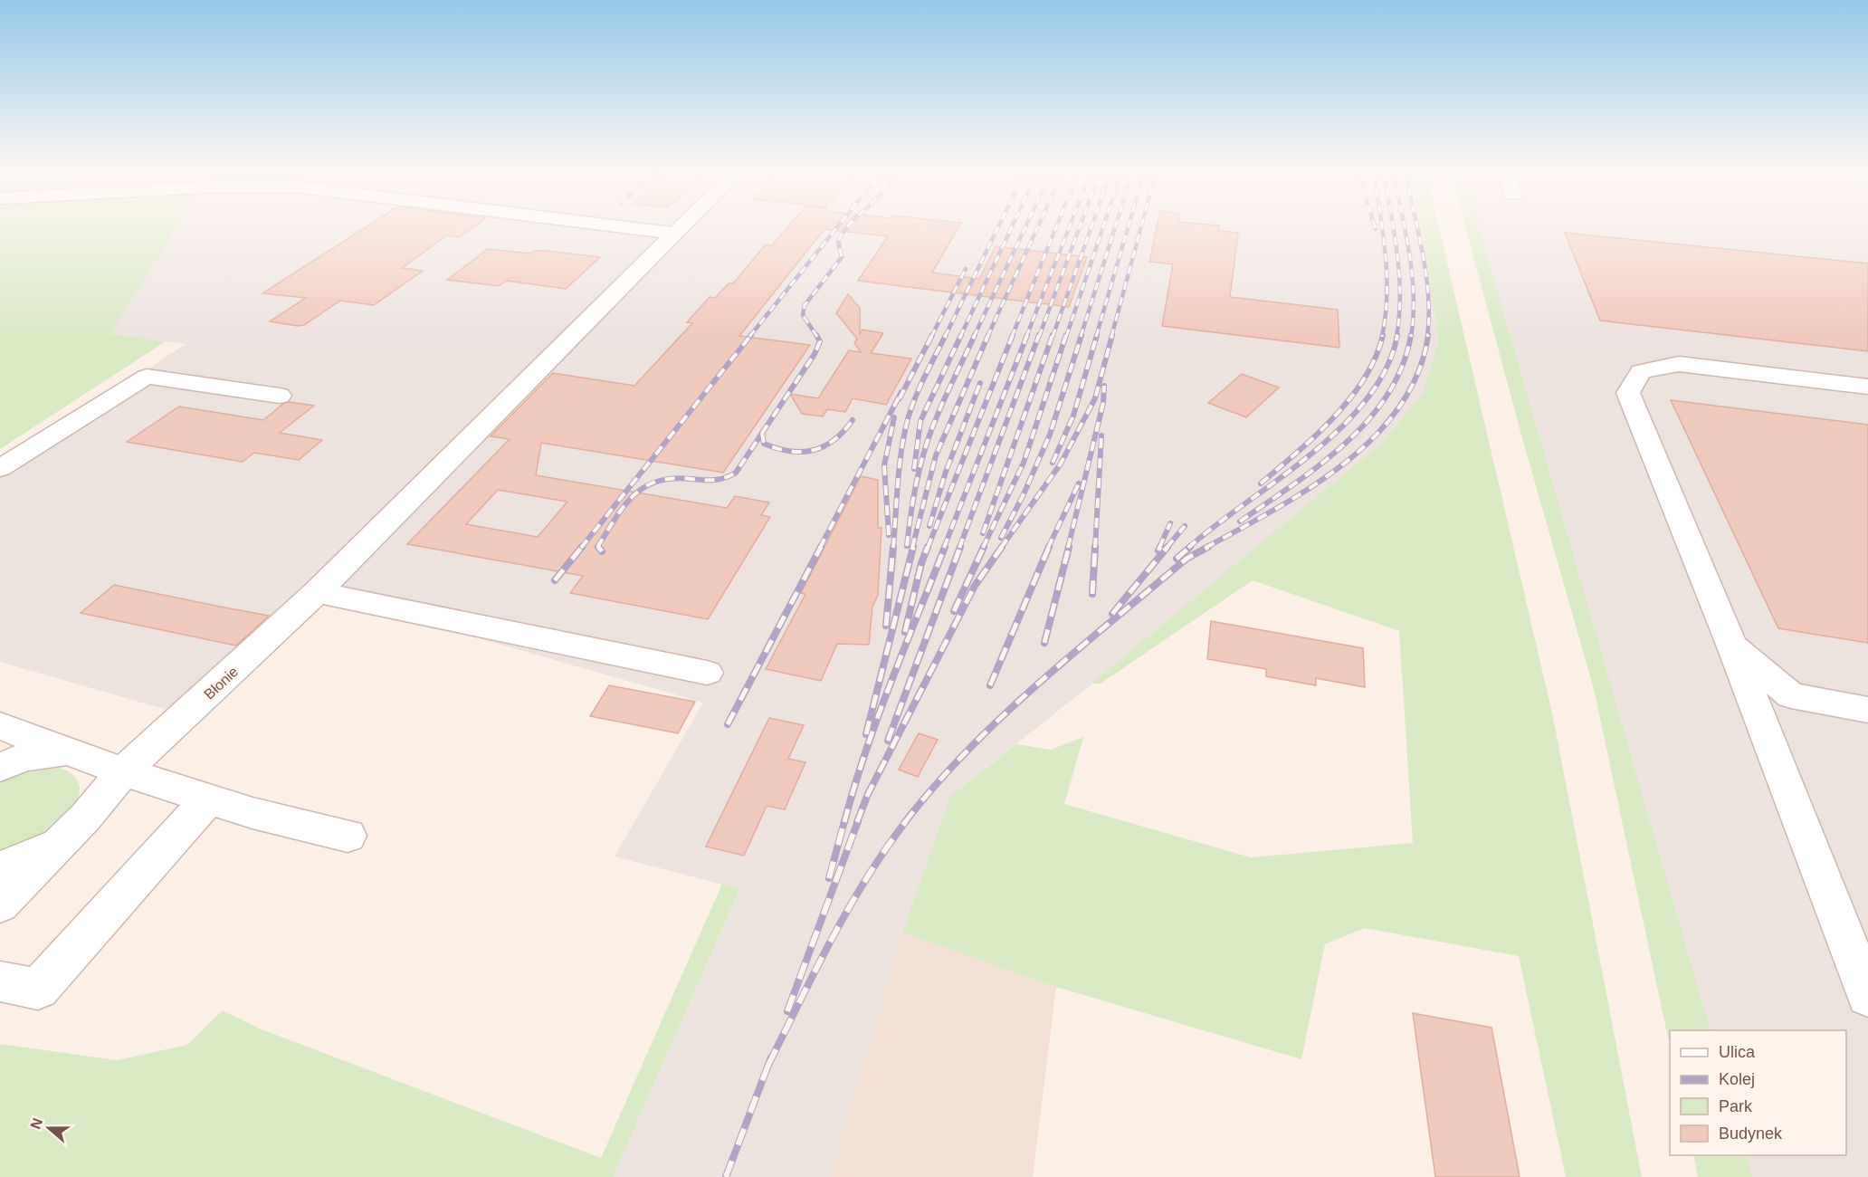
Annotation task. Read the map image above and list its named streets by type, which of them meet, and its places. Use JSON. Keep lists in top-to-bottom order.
{
  "streets": {
    "street": ["Błonie"]
  },
  "legend": [
    "Ulica",
    "Kolej",
    "Park",
    "Budynek"
  ],
  "north": "left"
}
